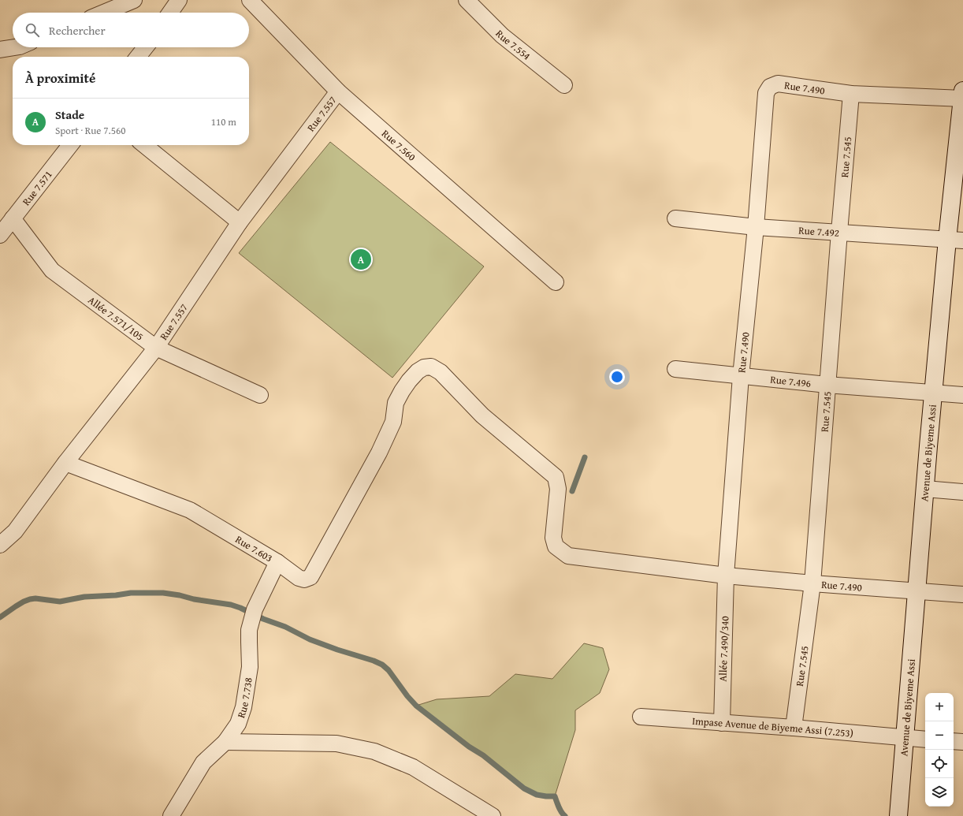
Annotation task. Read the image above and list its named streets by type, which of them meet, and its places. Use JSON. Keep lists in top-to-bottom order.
{
  "streets": {
    "main road": ["Avenue de Biyeme Assi"],
    "street": [
      "Rue 7.554",
      "Rue 7.490",
      "Rue 7.557",
      "Rue 7.560",
      "Rue 7.545",
      "Rue 7.571",
      "Rue 7.492",
      "Allée 7.571/105",
      "Rue 7.496",
      "Rue 7.603",
      "Allée 7.490/340",
      "Rue 7.738",
      "Impase Avenue de Biyeme Assi (7.253)"
    ]
  },
  "crossings": [
    ["Rue 7.490", "Rue 7.545"],
    ["Rue 7.490", "Rue 7.492"],
    ["Rue 7.490", "Rue 7.496"],
    ["Rue 7.490", "Avenue de Biyeme Assi"],
    ["Rue 7.490", "Rue 7.603"],
    ["Rue 7.490", "Allée 7.490/340"],
    ["Rue 7.557", "Rue 7.560"],
    ["Rue 7.557", "Allée 7.571/105"],
    ["Rue 7.557", "Rue 7.603"],
    ["Rue 7.545", "Rue 7.492"],
    ["Rue 7.545", "Rue 7.496"],
    ["Rue 7.545", "Impase Avenue de Biyeme Assi (7.253)"],
    ["Rue 7.571", "Allée 7.571/105"],
    ["Rue 7.492", "Avenue de Biyeme Assi"],
    ["Rue 7.496", "Avenue de Biyeme Assi"],
    ["Avenue de Biyeme Assi", "Impase Avenue de Biyeme Assi (7.253)"],
    ["Rue 7.603", "Allée 7.490/340"],
    ["Rue 7.603", "Rue 7.738"],
    ["Allée 7.490/340", "Impase Avenue de Biyeme Assi (7.253)"]
  ],
  "page": {
    "search": "Rechercher",
    "heading": "À proximité",
    "list": [
      {
        "mark": "A",
        "name": "Stade",
        "note": "Sport · Rue 7.560",
        "value": "110 m"
      }
    ],
    "pins": "A",
    "map_buttons": ["+", "−"]
  }
}
